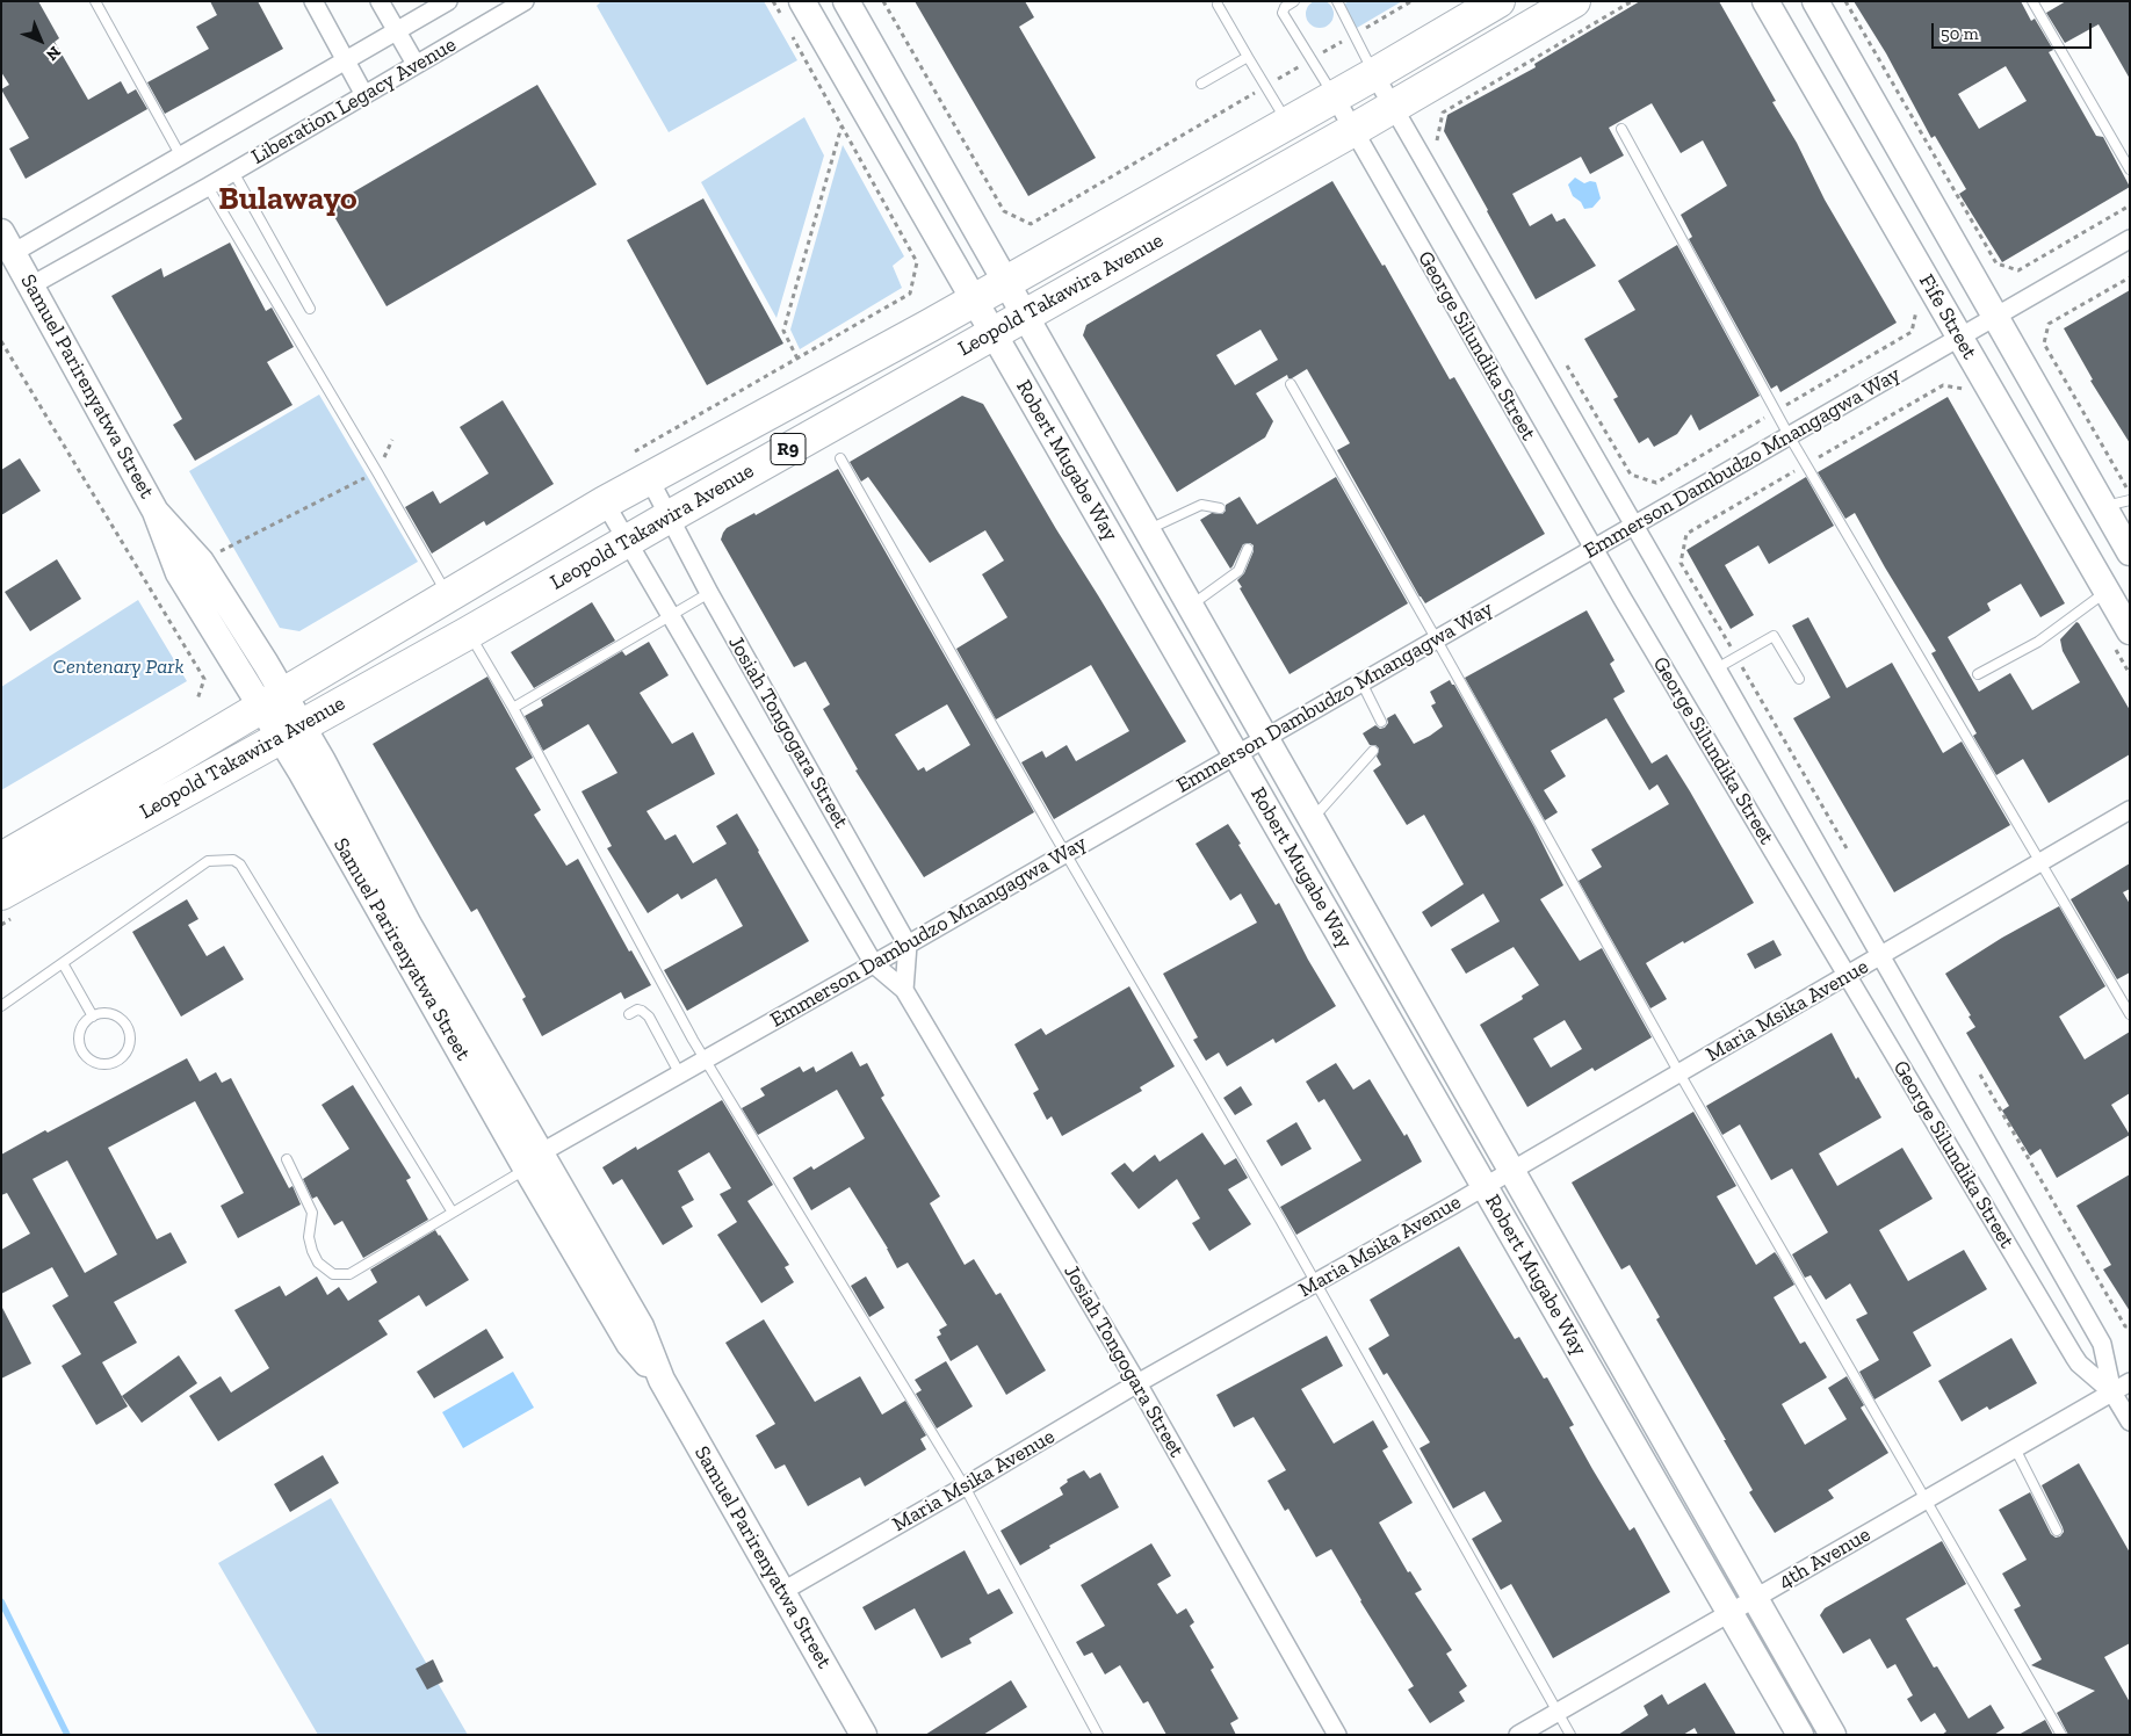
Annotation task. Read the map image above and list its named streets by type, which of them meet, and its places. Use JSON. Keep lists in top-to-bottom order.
{
  "streets": {
    "highway": ["Leopold Takawira Avenue", "R9"],
    "main road": ["Fife Street", "Samuel Parirenyatwa Street", "Robert Mugabe Way"],
    "street": [
      "Liberation Legacy Avenue",
      "George Silundika Street",
      "Emmerson Dambudzo Mnangagwa Way",
      "Josiah Tongogara Street",
      "Maria Msika Avenue",
      "4th Avenue"
    ]
  },
  "crossings": [
    ["Liberation Legacy Avenue", "Samuel Parirenyatwa Street"],
    ["Leopold Takawira Avenue", "George Silundika Street"],
    ["Leopold Takawira Avenue", "Samuel Parirenyatwa Street"],
    ["Leopold Takawira Avenue", "Robert Mugabe Way"],
    ["Leopold Takawira Avenue", "Josiah Tongogara Street"],
    ["Fife Street", "Emmerson Dambudzo Mnangagwa Way"],
    ["George Silundika Street", "Emmerson Dambudzo Mnangagwa Way"],
    ["George Silundika Street", "Maria Msika Avenue"],
    ["George Silundika Street", "4th Avenue"],
    ["Samuel Parirenyatwa Street", "Emmerson Dambudzo Mnangagwa Way"],
    ["Samuel Parirenyatwa Street", "Maria Msika Avenue"],
    ["Robert Mugabe Way", "Emmerson Dambudzo Mnangagwa Way"],
    ["Robert Mugabe Way", "Maria Msika Avenue"],
    ["Robert Mugabe Way", "4th Avenue"],
    ["Emmerson Dambudzo Mnangagwa Way", "Josiah Tongogara Street"],
    ["Josiah Tongogara Street", "Maria Msika Avenue"]
  ],
  "districts": ["Bulawayo"],
  "parks": ["Centenary Park"],
  "scale_bar": "50 m",
  "north": "bottom right"
}
